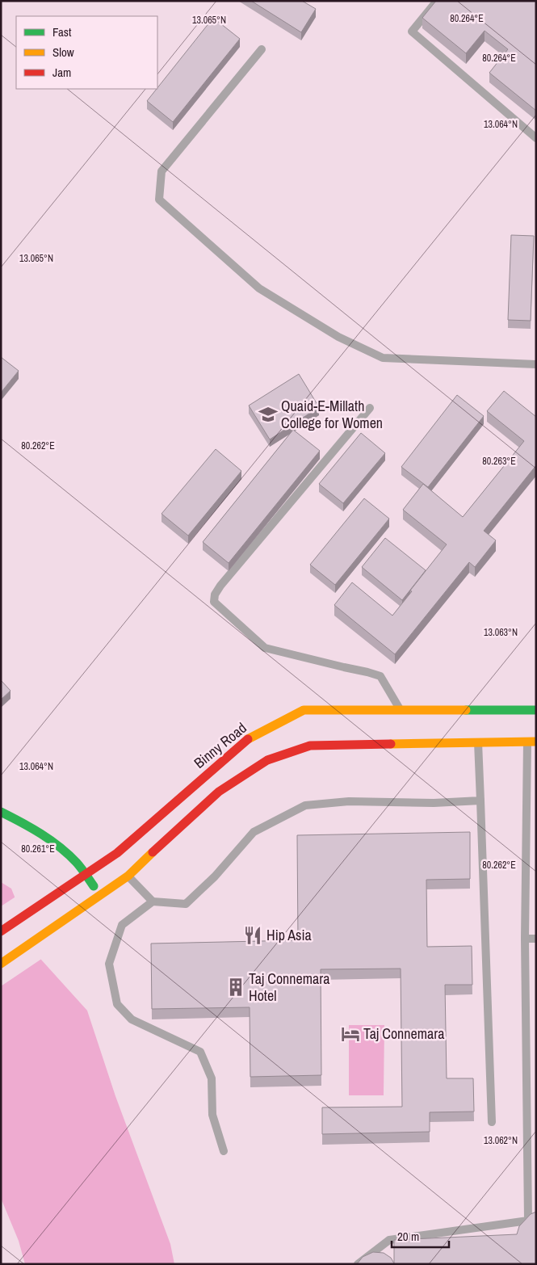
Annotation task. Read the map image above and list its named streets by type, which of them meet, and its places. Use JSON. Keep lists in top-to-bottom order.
{
  "streets": {
    "main road": ["Binny Road"]
  },
  "places": {
    "school or university": ["Quaid-E-Millath College for Women"],
    "restaurant": ["Hip Asia"],
    "building": ["Taj Connemara Hotel"],
    "hotel": ["Taj Connemara"]
  },
  "legend": ["Fast", "Slow", "Jam"],
  "scale_bar": "20 m",
  "coordinates": [
    "80.264°E",
    "13.065°N",
    "13.064°N",
    "80.262°E",
    "80.263°E",
    "13.063°N",
    "80.261°E",
    "13.062°N"
  ]
}
